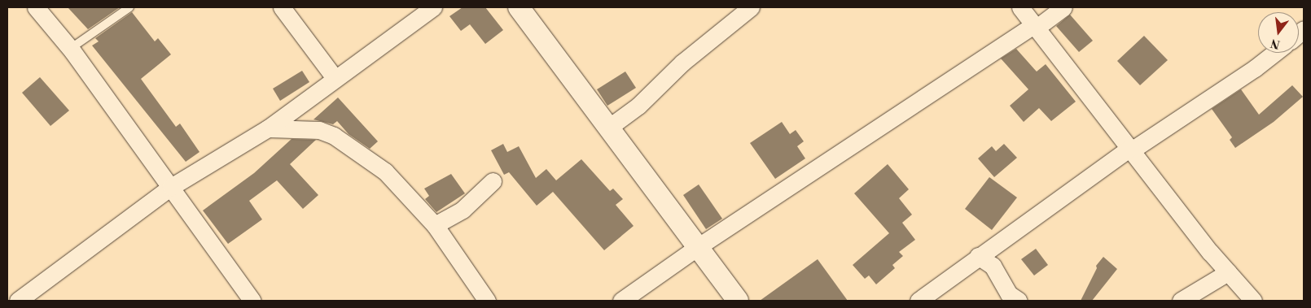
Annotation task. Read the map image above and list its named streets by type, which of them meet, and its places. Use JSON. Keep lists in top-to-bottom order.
{
  "north": "bottom"
}
